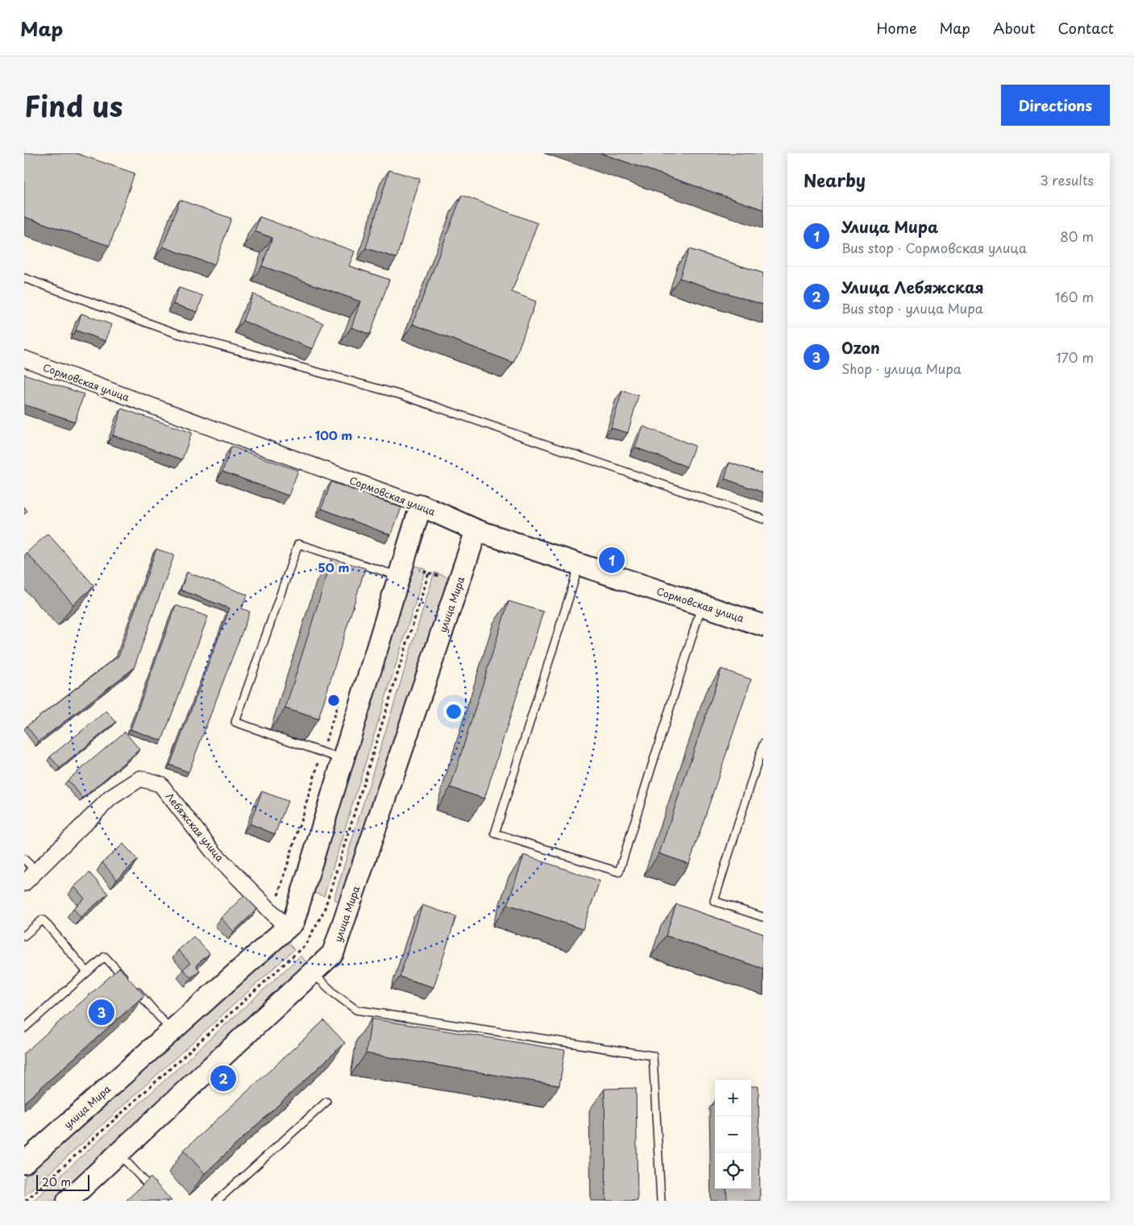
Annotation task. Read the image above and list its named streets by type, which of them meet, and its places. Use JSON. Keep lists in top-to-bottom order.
{
  "streets": {
    "street": ["Сормовская улица", "улица Мира", "Лебяжская улица"]
  },
  "crossings": [
    ["Сормовская улица", "улица Мира"],
    ["улица Мира", "Лебяжская улица"]
  ],
  "scale_bar": "20 m",
  "page": {
    "header": "Map",
    "nav": [
      "Home",
      "Map",
      "About",
      "Contact"
    ],
    "title": "Find us",
    "buttons": "Directions",
    "heading": ["Nearby", "3 results"],
    "list": [
      {
        "mark": "1",
        "name": "Улица Мира",
        "note": "Bus stop · Сормовская улица",
        "value": "80 m"
      },
      {
        "mark": "2",
        "name": "Улица Лебяжская",
        "note": "Bus stop · улица Мира",
        "value": "160 m"
      },
      {
        "mark": "3",
        "name": "Ozon",
        "note": "Shop · улица Мира",
        "value": "170 m"
      }
    ],
    "pins": ["1", "3", "2"],
    "map_buttons": ["+", "−"],
    "scale": "20 m"
  },
  "rings": ["100 m", "50 m"]
}
